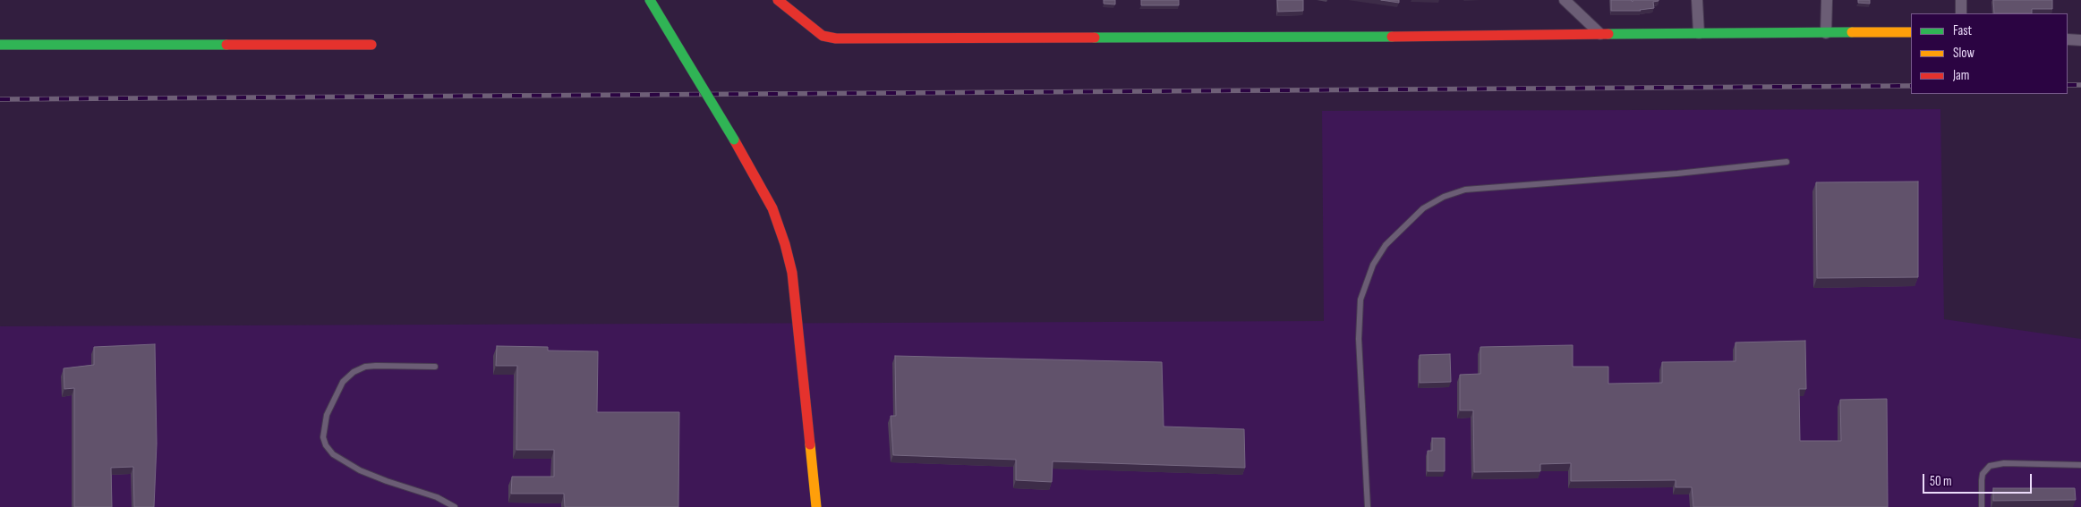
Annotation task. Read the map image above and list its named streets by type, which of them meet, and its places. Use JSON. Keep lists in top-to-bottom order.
{
  "legend": ["Fast", "Slow", "Jam"],
  "scale_bar": "50 m"
}
